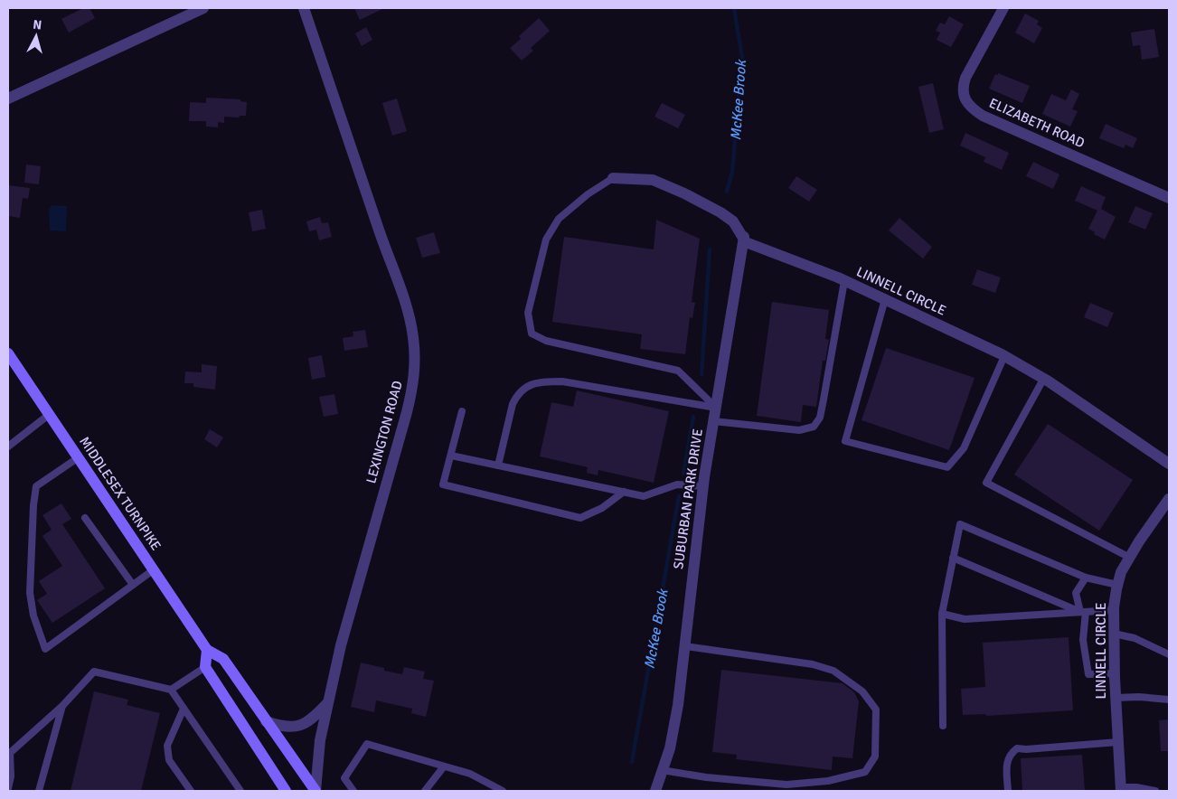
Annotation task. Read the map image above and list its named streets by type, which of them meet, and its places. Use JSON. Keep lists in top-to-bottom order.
{
  "streets": {
    "main road": ["MIDDLESEX TURNPIKE"],
    "street": [
      "ELIZABETH ROAD",
      "LINNELL CIRCLE",
      "LEXINGTON ROAD",
      "SUBURBAN PARK DRIVE"
    ]
  },
  "crossings": [
    ["LINNELL CIRCLE", "SUBURBAN PARK DRIVE"],
    ["LEXINGTON ROAD", "MIDDLESEX TURNPIKE"]
  ],
  "water": ["McKee Brook"],
  "north": "top"
}
